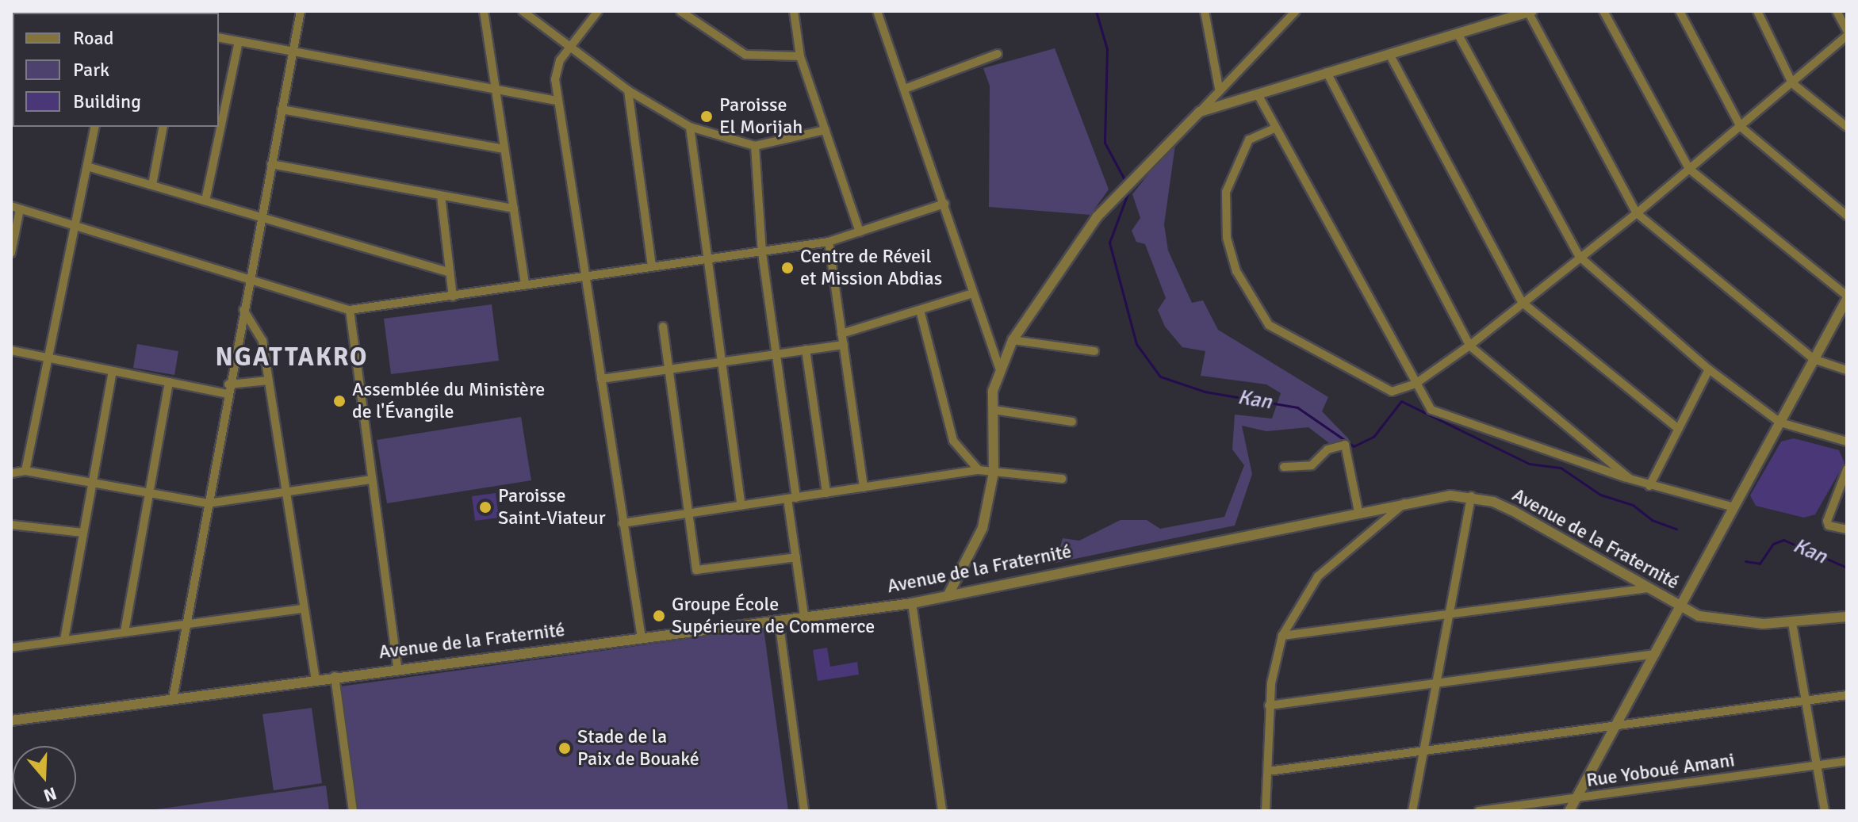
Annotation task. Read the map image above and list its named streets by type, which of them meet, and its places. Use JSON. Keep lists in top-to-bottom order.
{
  "streets": {
    "street": ["Avenue de la Fraternité", "Rue Yoboué Amani"]
  },
  "districts": ["NGATTAKRO"],
  "water": ["Kan"],
  "places": [
    "Paroisse El Morijah",
    "Centre de Réveil et Mission Abdias",
    "Assemblée du Ministère de l'Évangile",
    "Paroisse Saint-Viateur",
    "Groupe École Supérieure de Commerce",
    "Stade de la Paix de Bouaké"
  ],
  "legend": ["Road", "Park", "Building"],
  "north": "bottom"
}
